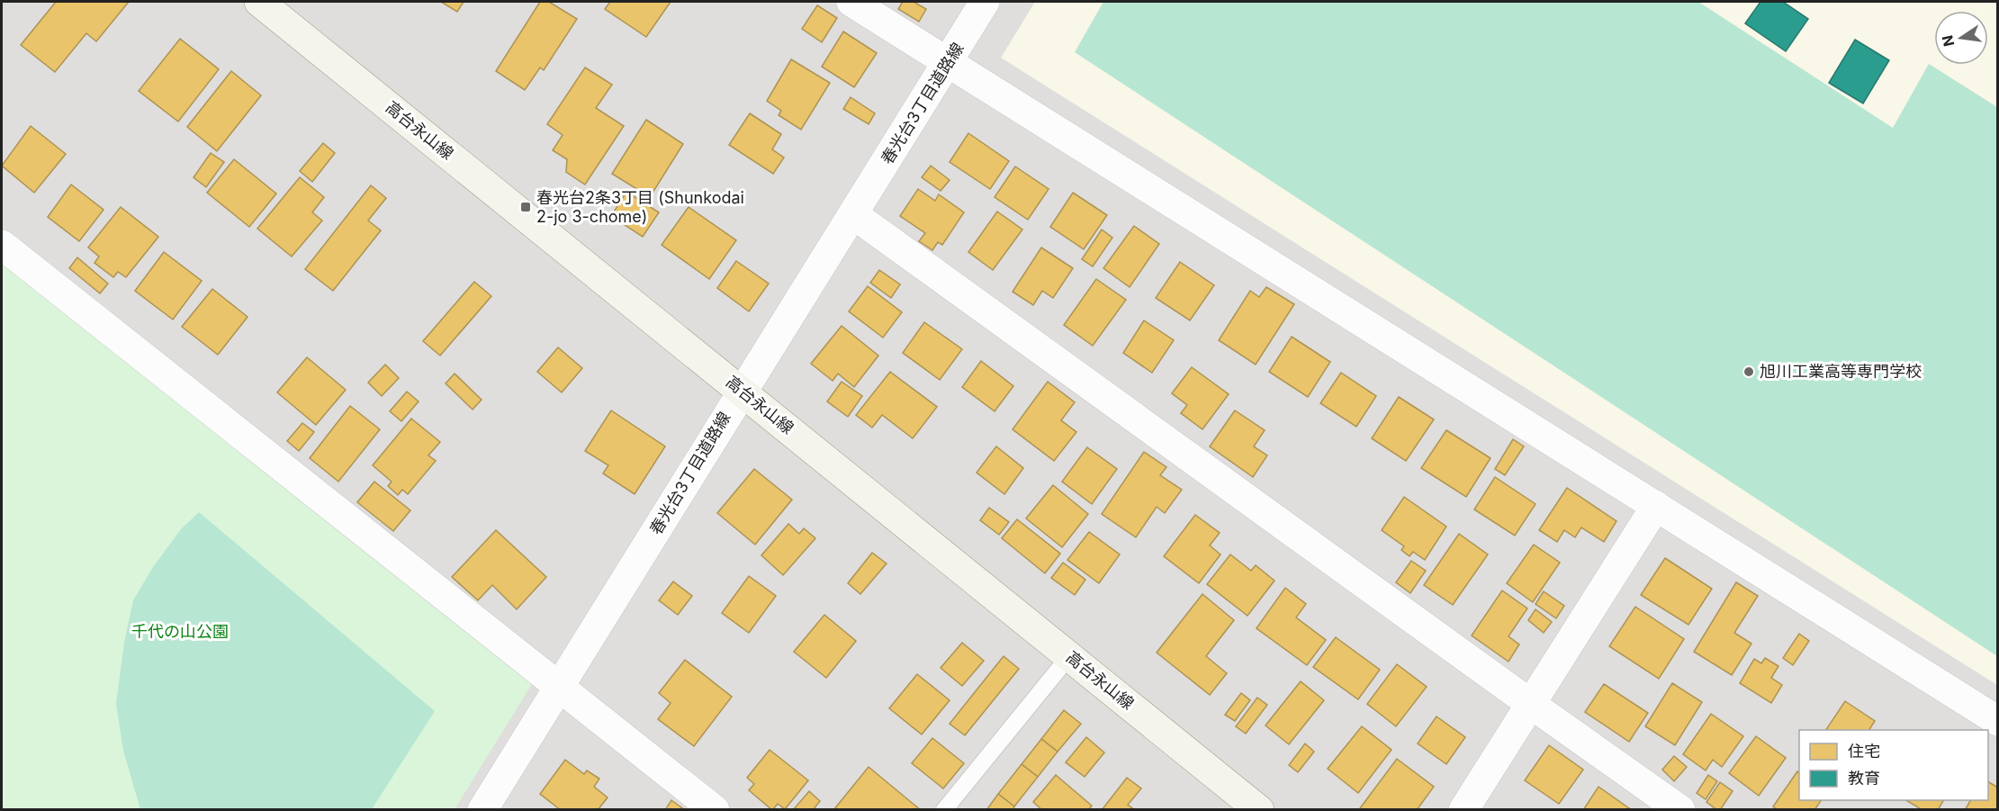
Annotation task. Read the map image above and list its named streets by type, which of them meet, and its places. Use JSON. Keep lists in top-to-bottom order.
{
  "streets": {
    "street": ["春光台3丁目道路線", "高台永山線"]
  },
  "crossings": [
    ["春光台3丁目道路線", "高台永山線"]
  ],
  "parks": ["千代の山公園"],
  "places": {
    "transit": ["春光台2条3丁目 (Shunkodai 2-jo 3-chome)"],
    "other": ["旭川工業高等専門学校"]
  },
  "legend": ["住宅", "教育"],
  "north": "left"
}
